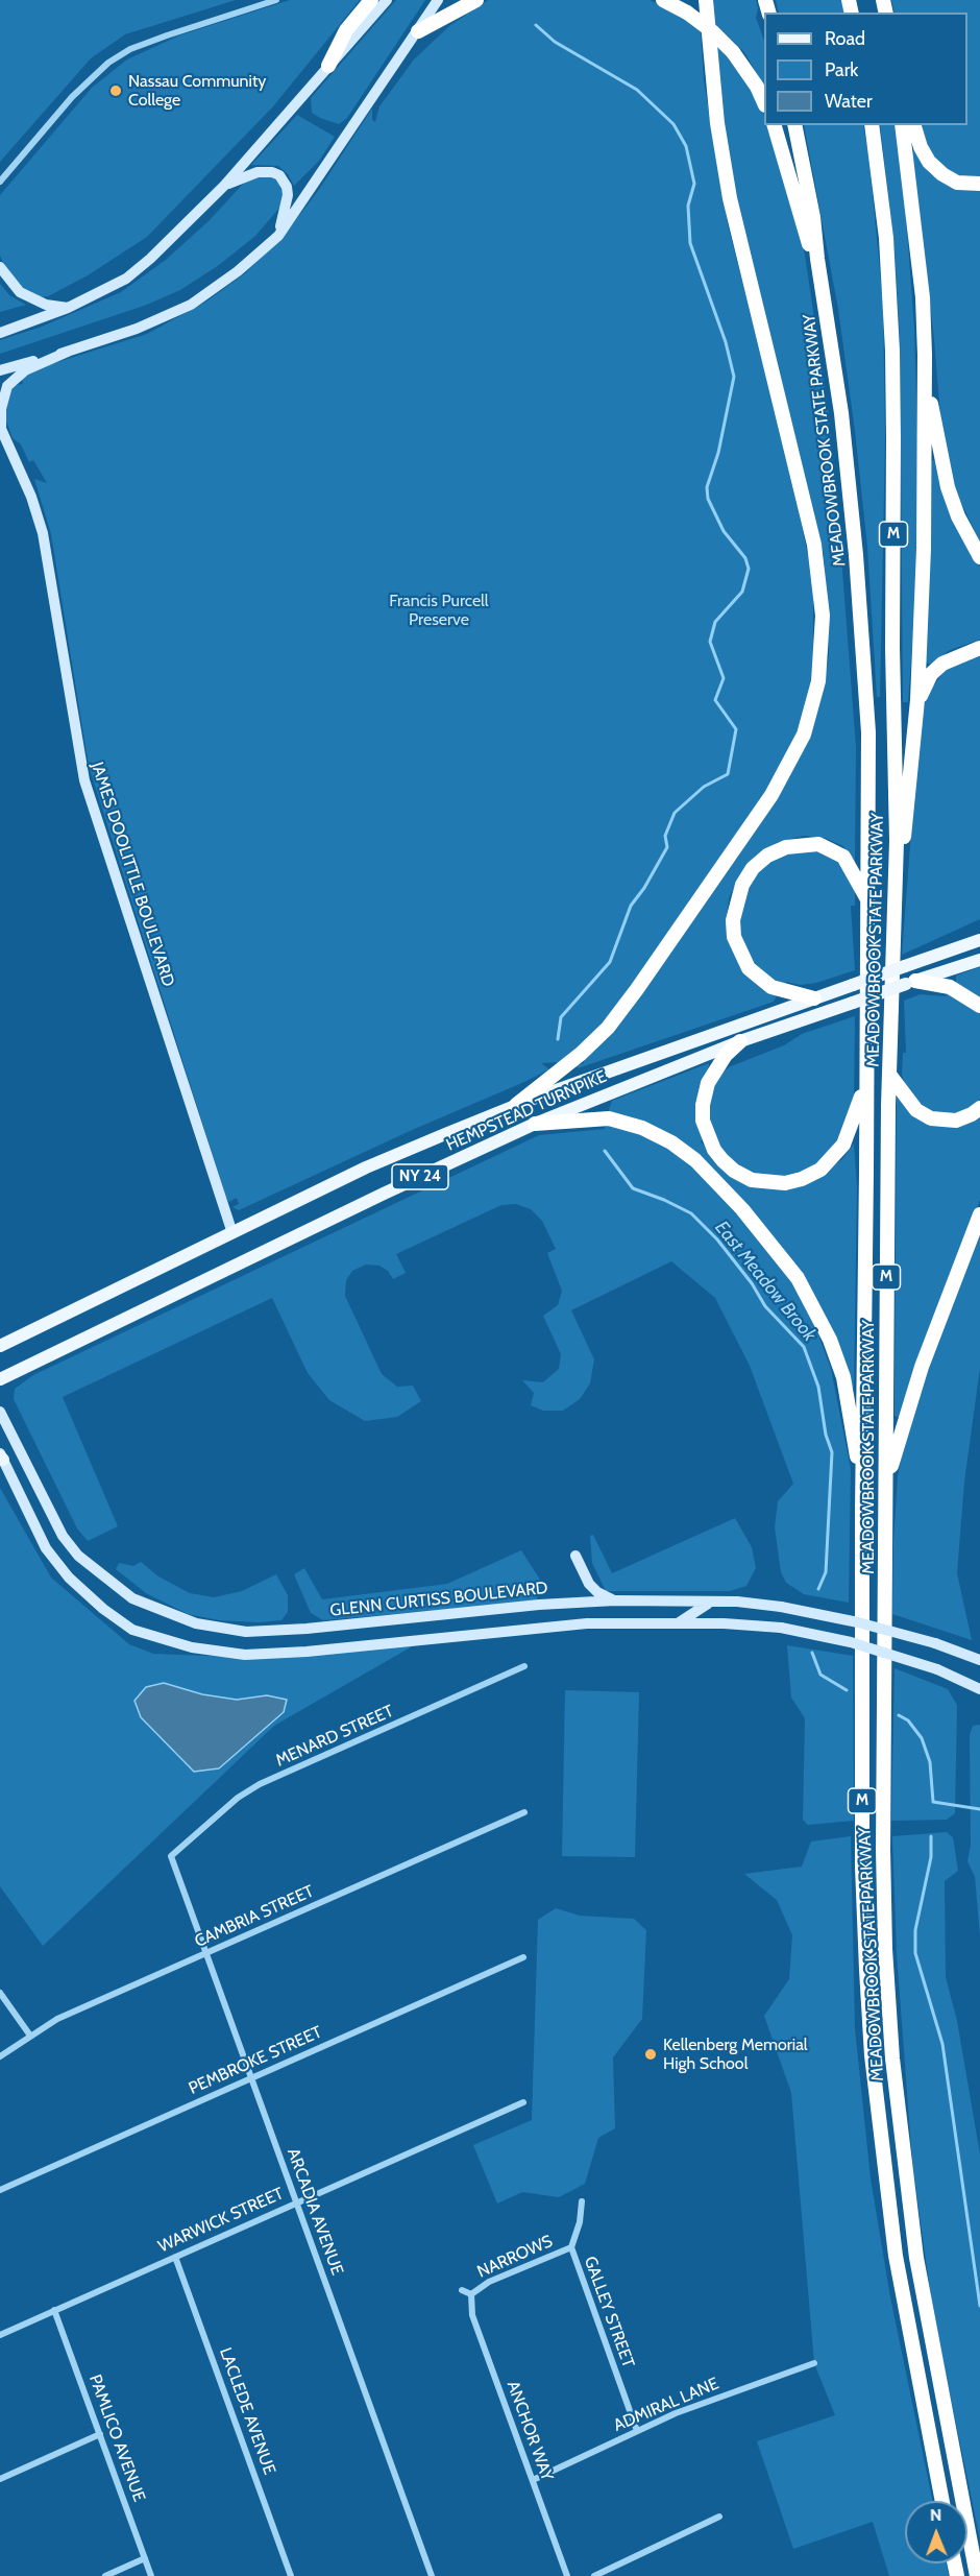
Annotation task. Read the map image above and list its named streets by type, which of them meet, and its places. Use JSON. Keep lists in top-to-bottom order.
{
  "streets": {
    "highway": ["MEADOWBROOK STATE PARKWAY", "M"],
    "main road": [
      "JAMES DOOLITTLE BOULEVARD",
      "HEMPSTEAD TURNPIKE",
      "NY 24",
      "GLENN CURTISS BOULEVARD"
    ],
    "street": [
      "MENARD STREET",
      "CAMBRIA STREET",
      "PEMBROKE STREET",
      "ARCADIA AVENUE",
      "WARWICK STREET",
      "NARROWS",
      "GALLEY STREET",
      "ADMIRAL LANE",
      "LACLEDE AVENUE",
      "ANCHOR WAY",
      "PAMLICO AVENUE"
    ]
  },
  "crossings": [
    ["JAMES DOOLITTLE BOULEVARD", "HEMPSTEAD TURNPIKE"],
    ["MENARD STREET", "ARCADIA AVENUE"],
    ["CAMBRIA STREET", "ARCADIA AVENUE"],
    ["PEMBROKE STREET", "ARCADIA AVENUE"],
    ["ARCADIA AVENUE", "WARWICK STREET"],
    ["WARWICK STREET", "LACLEDE AVENUE"],
    ["WARWICK STREET", "PAMLICO AVENUE"],
    ["NARROWS", "GALLEY STREET"],
    ["NARROWS", "ANCHOR WAY"],
    ["GALLEY STREET", "ADMIRAL LANE"],
    ["ADMIRAL LANE", "ANCHOR WAY"]
  ],
  "water": ["East Meadow Brook"],
  "parks": ["Francis Purcell Preserve"],
  "places": ["Nassau Community College", "Kellenberg Memorial High School"],
  "legend": ["Road", "Park", "Water"],
  "north": "top"
}
